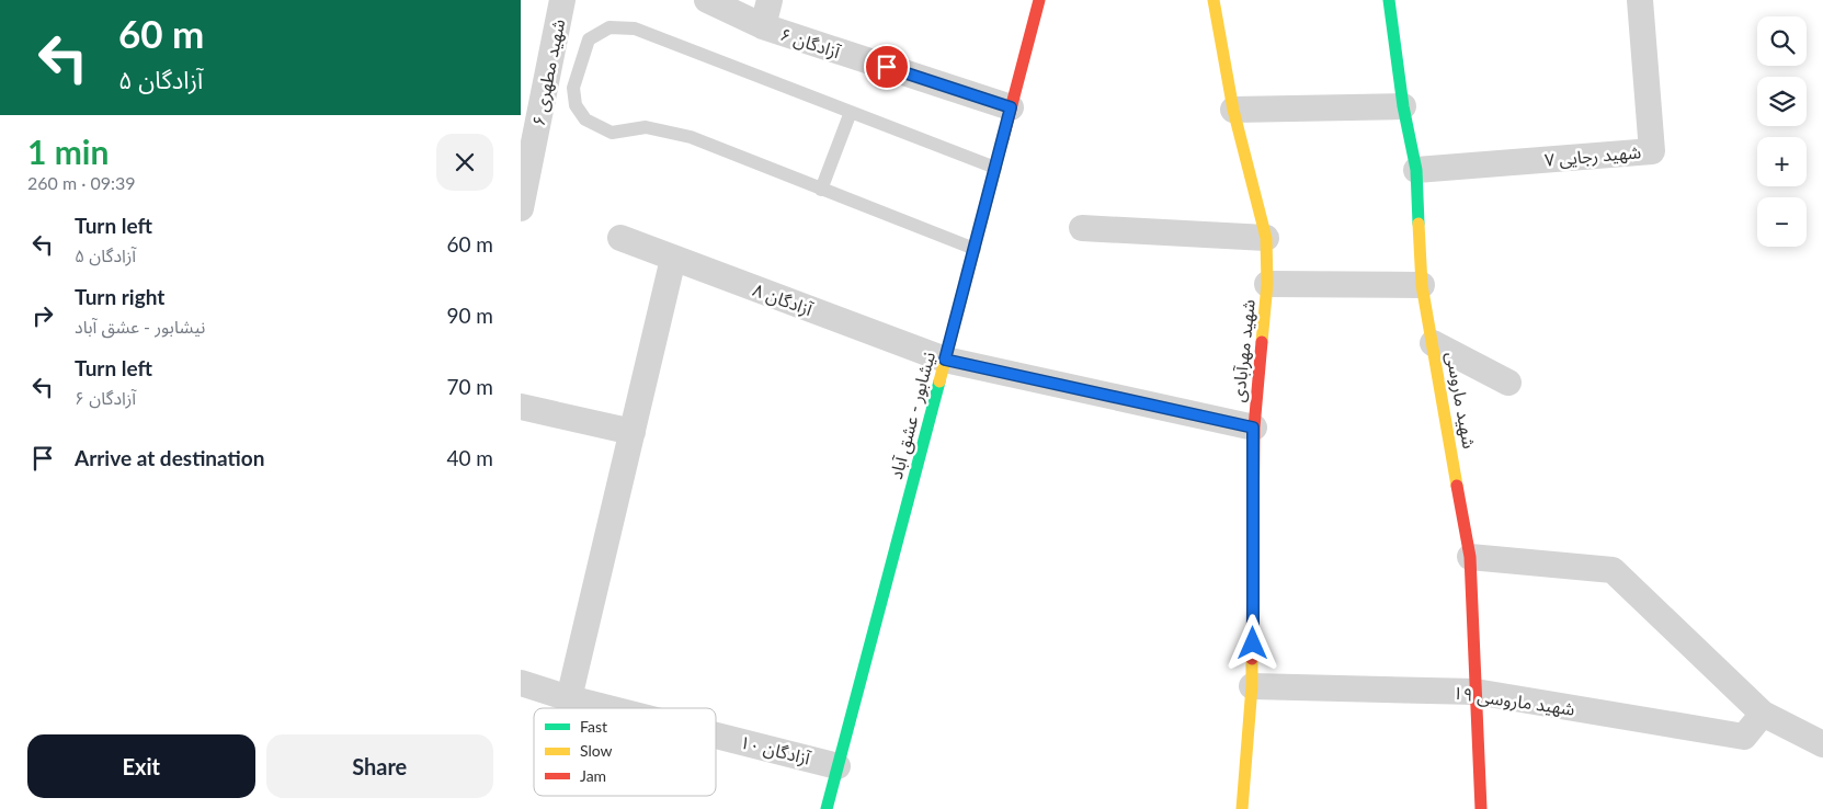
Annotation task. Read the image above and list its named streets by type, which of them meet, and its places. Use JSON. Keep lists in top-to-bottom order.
{
  "streets": {
    "street": [
      "آزادگان ۶",
      "شهید مطهری ۶",
      "شهید رجایی ۷",
      "آزادگان ۸",
      "شهید مهرآبادی",
      "شهید ماروسی",
      "نیشابور - عشق آباد",
      "شهید ماروسی ۱۹",
      "آزادگان ۱۰"
    ]
  },
  "crossings": [
    ["آزادگان ۶", "نیشابور - عشق آباد"],
    ["شهید رجایی ۷", "شهید ماروسی"],
    ["آزادگان ۸", "شهید مهرآبادی"],
    ["آزادگان ۸", "نیشابور - عشق آباد"],
    ["شهید مهرآبادی", "شهید ماروسی ۱۹"],
    ["شهید ماروسی", "شهید ماروسی ۱۹"],
    ["نیشابور - عشق آباد", "آزادگان ۱۰"]
  ],
  "legend": ["Fast", "Slow", "Jam"],
  "page": {
    "turn": ["60 m", "آزادگان ۵"],
    "map_buttons": ["+", "−"],
    "heading": ["1 min", "260 m · 09:39"],
    "list": [
      {
        "name": "Turn left",
        "note": "آزادگان ۵",
        "value": "60 m"
      },
      {
        "name": "Turn right",
        "note": "نیشابور - عشق آباد",
        "value": "90 m"
      },
      {
        "name": "Turn left",
        "note": "آزادگان ۶",
        "value": "70 m"
      },
      {
        "name": "Arrive at destination",
        "value": "40 m"
      }
    ],
    "buttons": ["Exit", "Share"]
  }
}
